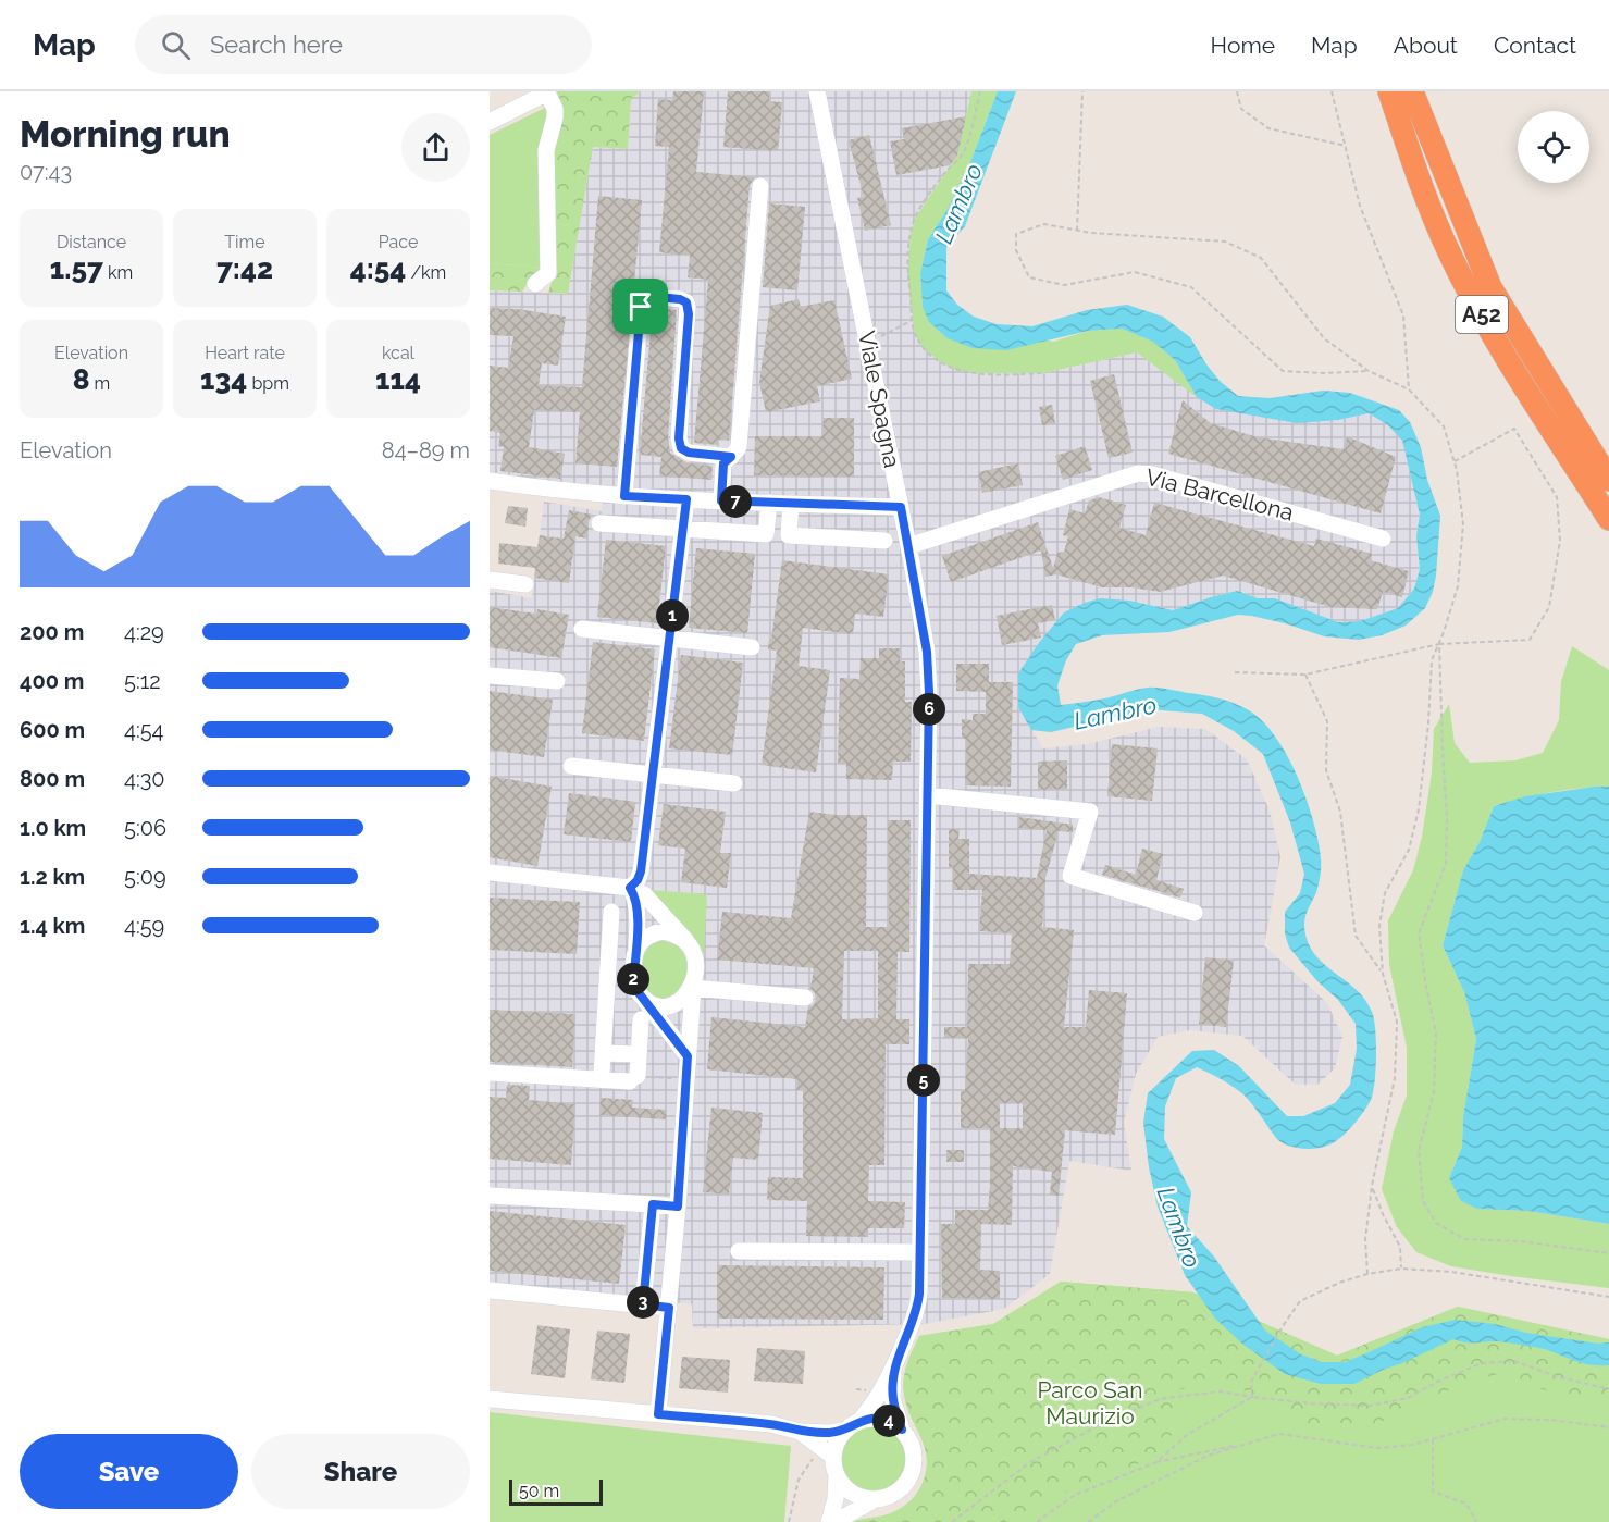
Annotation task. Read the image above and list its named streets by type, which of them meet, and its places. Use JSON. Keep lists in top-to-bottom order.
{
  "streets": {
    "highway": ["A52"],
    "street": ["Viale Spagna", "Via Barcellona"]
  },
  "crossings": [
    ["Viale Spagna", "Via Barcellona"]
  ],
  "water": ["Lambro"],
  "parks": ["Parco San Maurizio"],
  "scale_bar": "50 m",
  "page": {
    "header": "Map",
    "search": "Search here",
    "nav": [
      "Home",
      "Map",
      "About",
      "Contact"
    ],
    "heading": ["Morning run", "07:43"],
    "stats": [
      ["Distance", "1.57 km"],
      ["Time", "7:42"],
      ["Pace", "4:54 /km"],
      ["Elevation", "8 m"],
      ["Heart rate", "134 bpm"],
      ["kcal", "114"]
    ],
    "chart": ["Elevation", "84–89 m"],
    "pins": [
      "7",
      "1",
      "6",
      "2",
      "5",
      "3",
      "4"
    ],
    "list": [
      {
        "name": "200 m",
        "note": "4:29"
      },
      {
        "name": "400 m",
        "note": "5:12"
      },
      {
        "name": "600 m",
        "note": "4:54"
      },
      {
        "name": "800 m",
        "note": "4:30"
      },
      {
        "name": "1.0 km",
        "note": "5:06"
      },
      {
        "name": "1.2 km",
        "note": "5:09"
      },
      {
        "name": "1.4 km",
        "note": "4:59"
      }
    ],
    "buttons": ["Save", "Share"],
    "scale": "50 m"
  }
}
